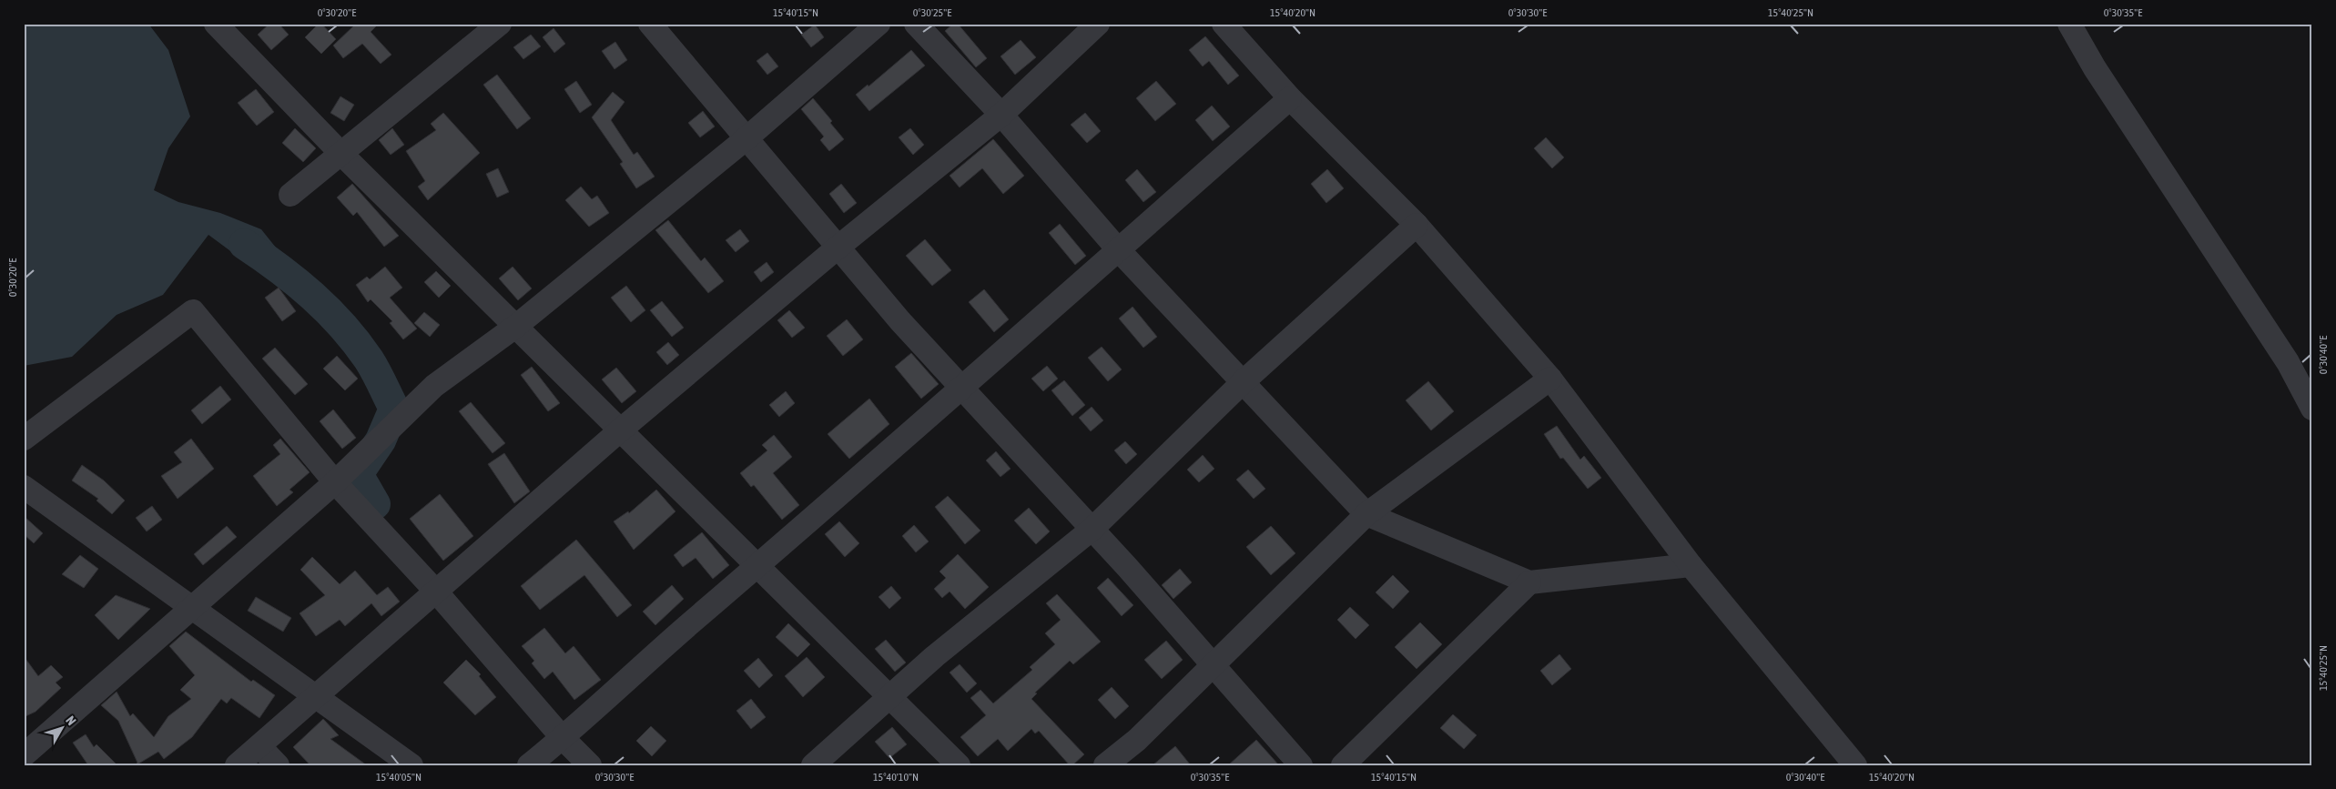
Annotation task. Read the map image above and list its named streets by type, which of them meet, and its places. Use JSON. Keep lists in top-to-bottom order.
{
  "north": "top right",
  "coordinates": [
    "0°30'20\"E",
    "15°40'15\"N",
    "0°30'25\"E",
    "15°40'20\"N",
    "0°30'30\"E",
    "15°40'25\"N",
    "0°30'35\"E",
    "0°30'40\"E",
    "15°40'05\"N",
    "15°40'10\"N"
  ]
}
